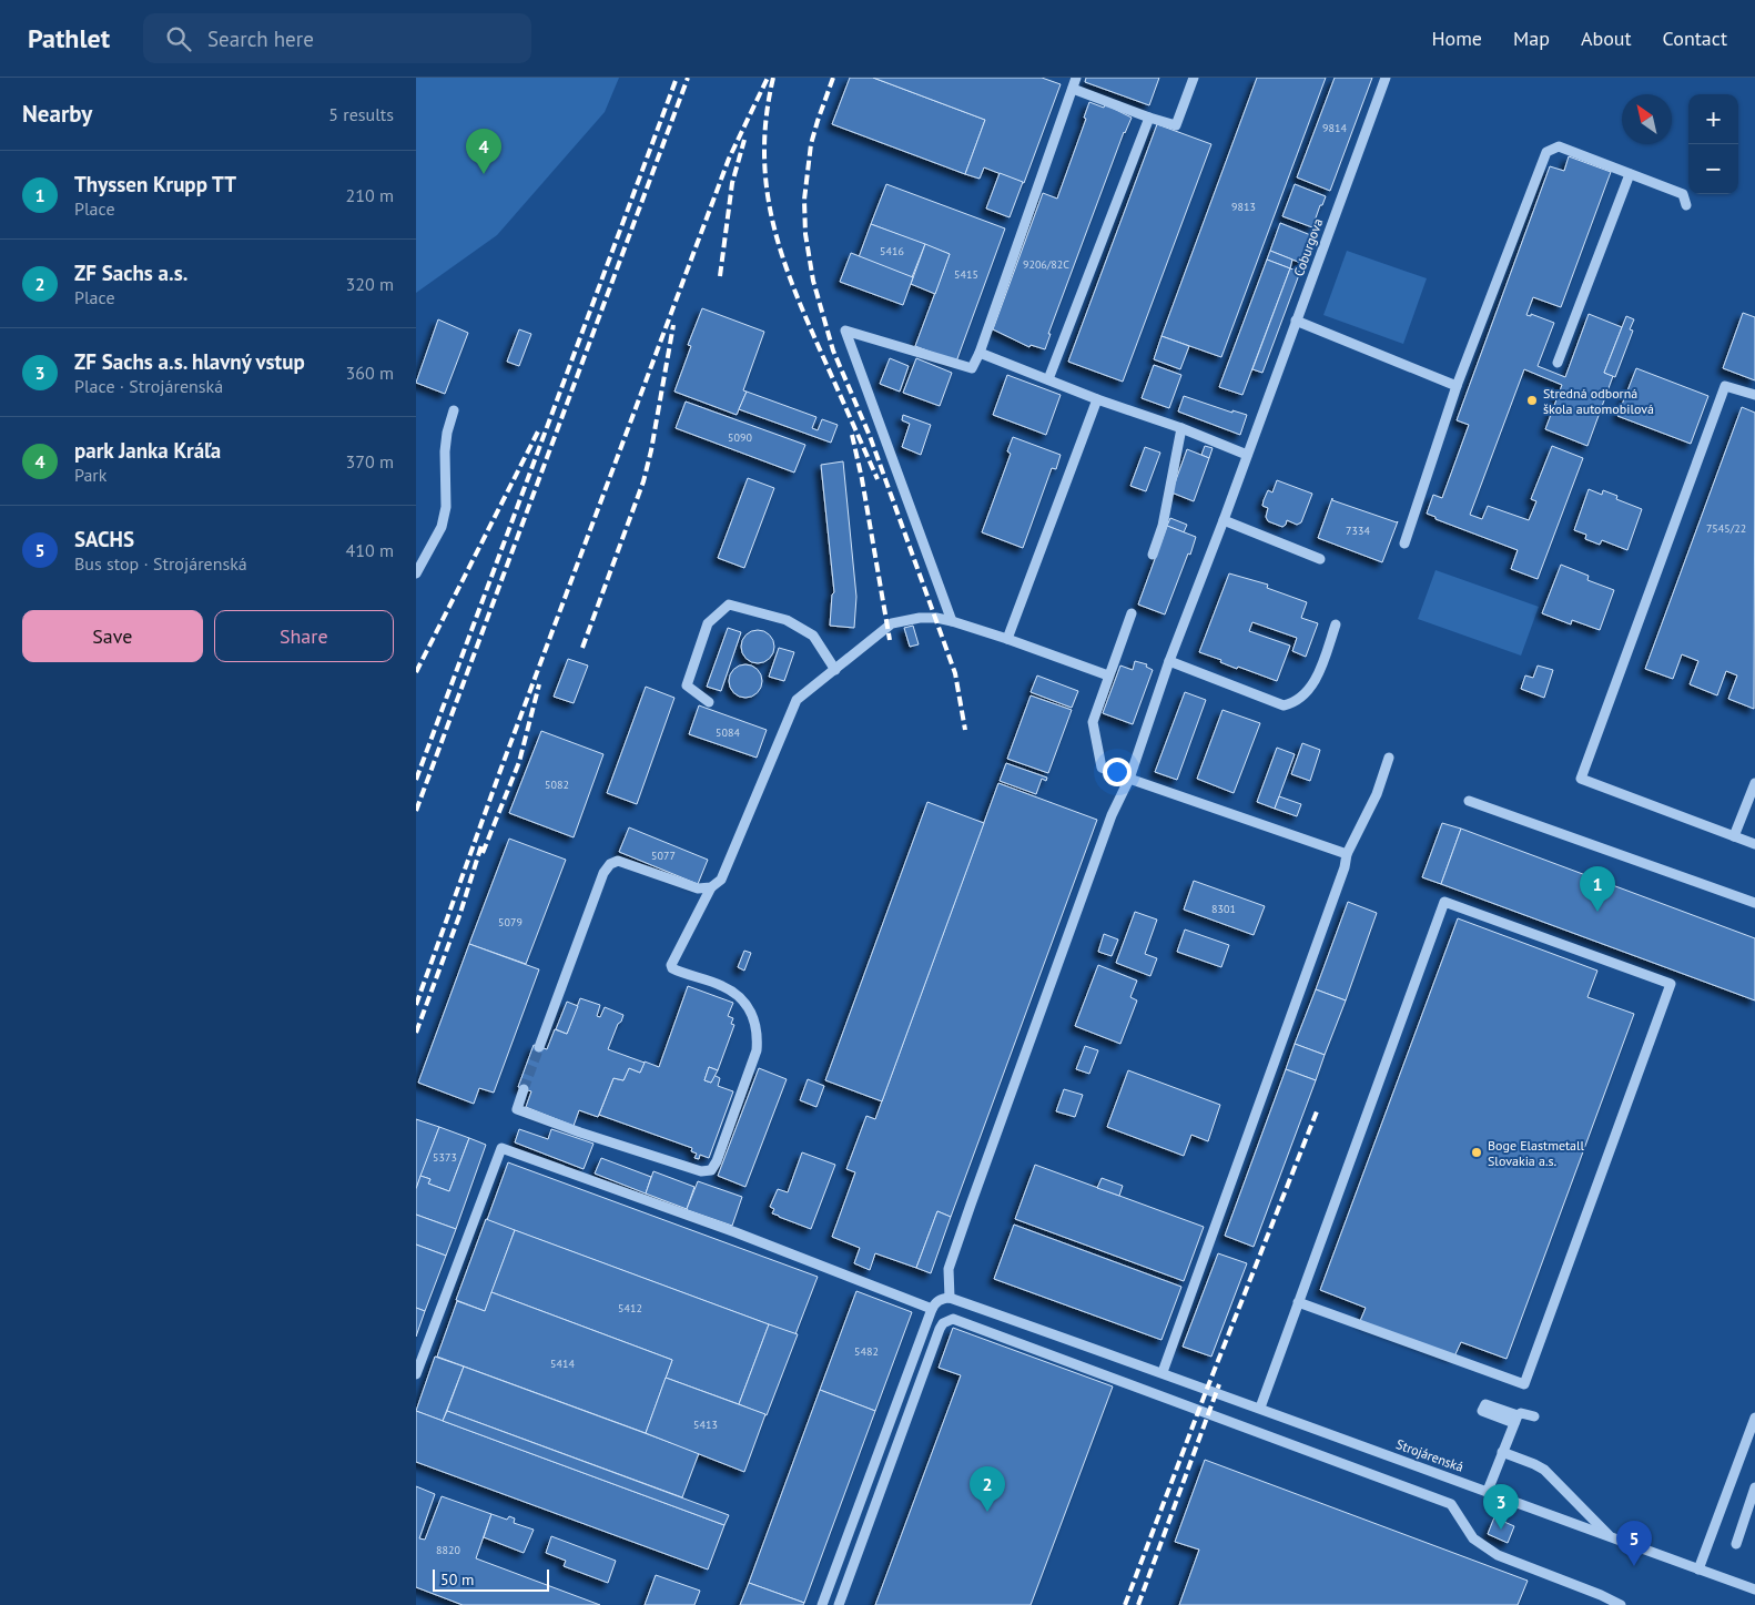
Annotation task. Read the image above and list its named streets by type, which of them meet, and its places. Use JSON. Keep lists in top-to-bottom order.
{
  "streets": {
    "street": ["Coburgova", "Strojárenská"]
  },
  "crossings": [
    ["Coburgova", "Strojárenská"]
  ],
  "places": ["Stredná odborná škola automobilová", "Boge Elastmetall Slovakia a.s."],
  "house_numbers": [
    "9814",
    "9813",
    "5416",
    "9206/82C",
    "5415",
    "5090",
    "7545/22",
    "7334",
    "5084",
    "5082",
    "5077",
    "8301",
    "5079",
    "5373",
    "5412",
    "5482",
    "5414",
    "5413",
    "8820"
  ],
  "scale_bar": "50 m",
  "north": "top left",
  "page": {
    "header": "Pathlet",
    "search": "Search here",
    "nav": [
      "Home",
      "Map",
      "About",
      "Contact"
    ],
    "heading": ["Nearby", "5 results"],
    "map_buttons": ["+", "−"],
    "pins": [
      "4",
      "1",
      "2",
      "3",
      "5"
    ],
    "list": [
      {
        "mark": "1",
        "name": "Thyssen Krupp TT",
        "note": "Place",
        "value": "210 m"
      },
      {
        "mark": "2",
        "name": "ZF Sachs a.s.",
        "note": "Place",
        "value": "320 m"
      },
      {
        "mark": "3",
        "name": "ZF Sachs a.s. hlavný vstup",
        "note": "Place · Strojárenská",
        "value": "360 m"
      },
      {
        "mark": "4",
        "name": "park Janka Kráľa",
        "note": "Park",
        "value": "370 m"
      },
      {
        "mark": "5",
        "name": "SACHS",
        "note": "Bus stop · Strojárenská",
        "value": "410 m"
      }
    ],
    "buttons": ["Save", "Share"],
    "scale": "50 m"
  }
}
